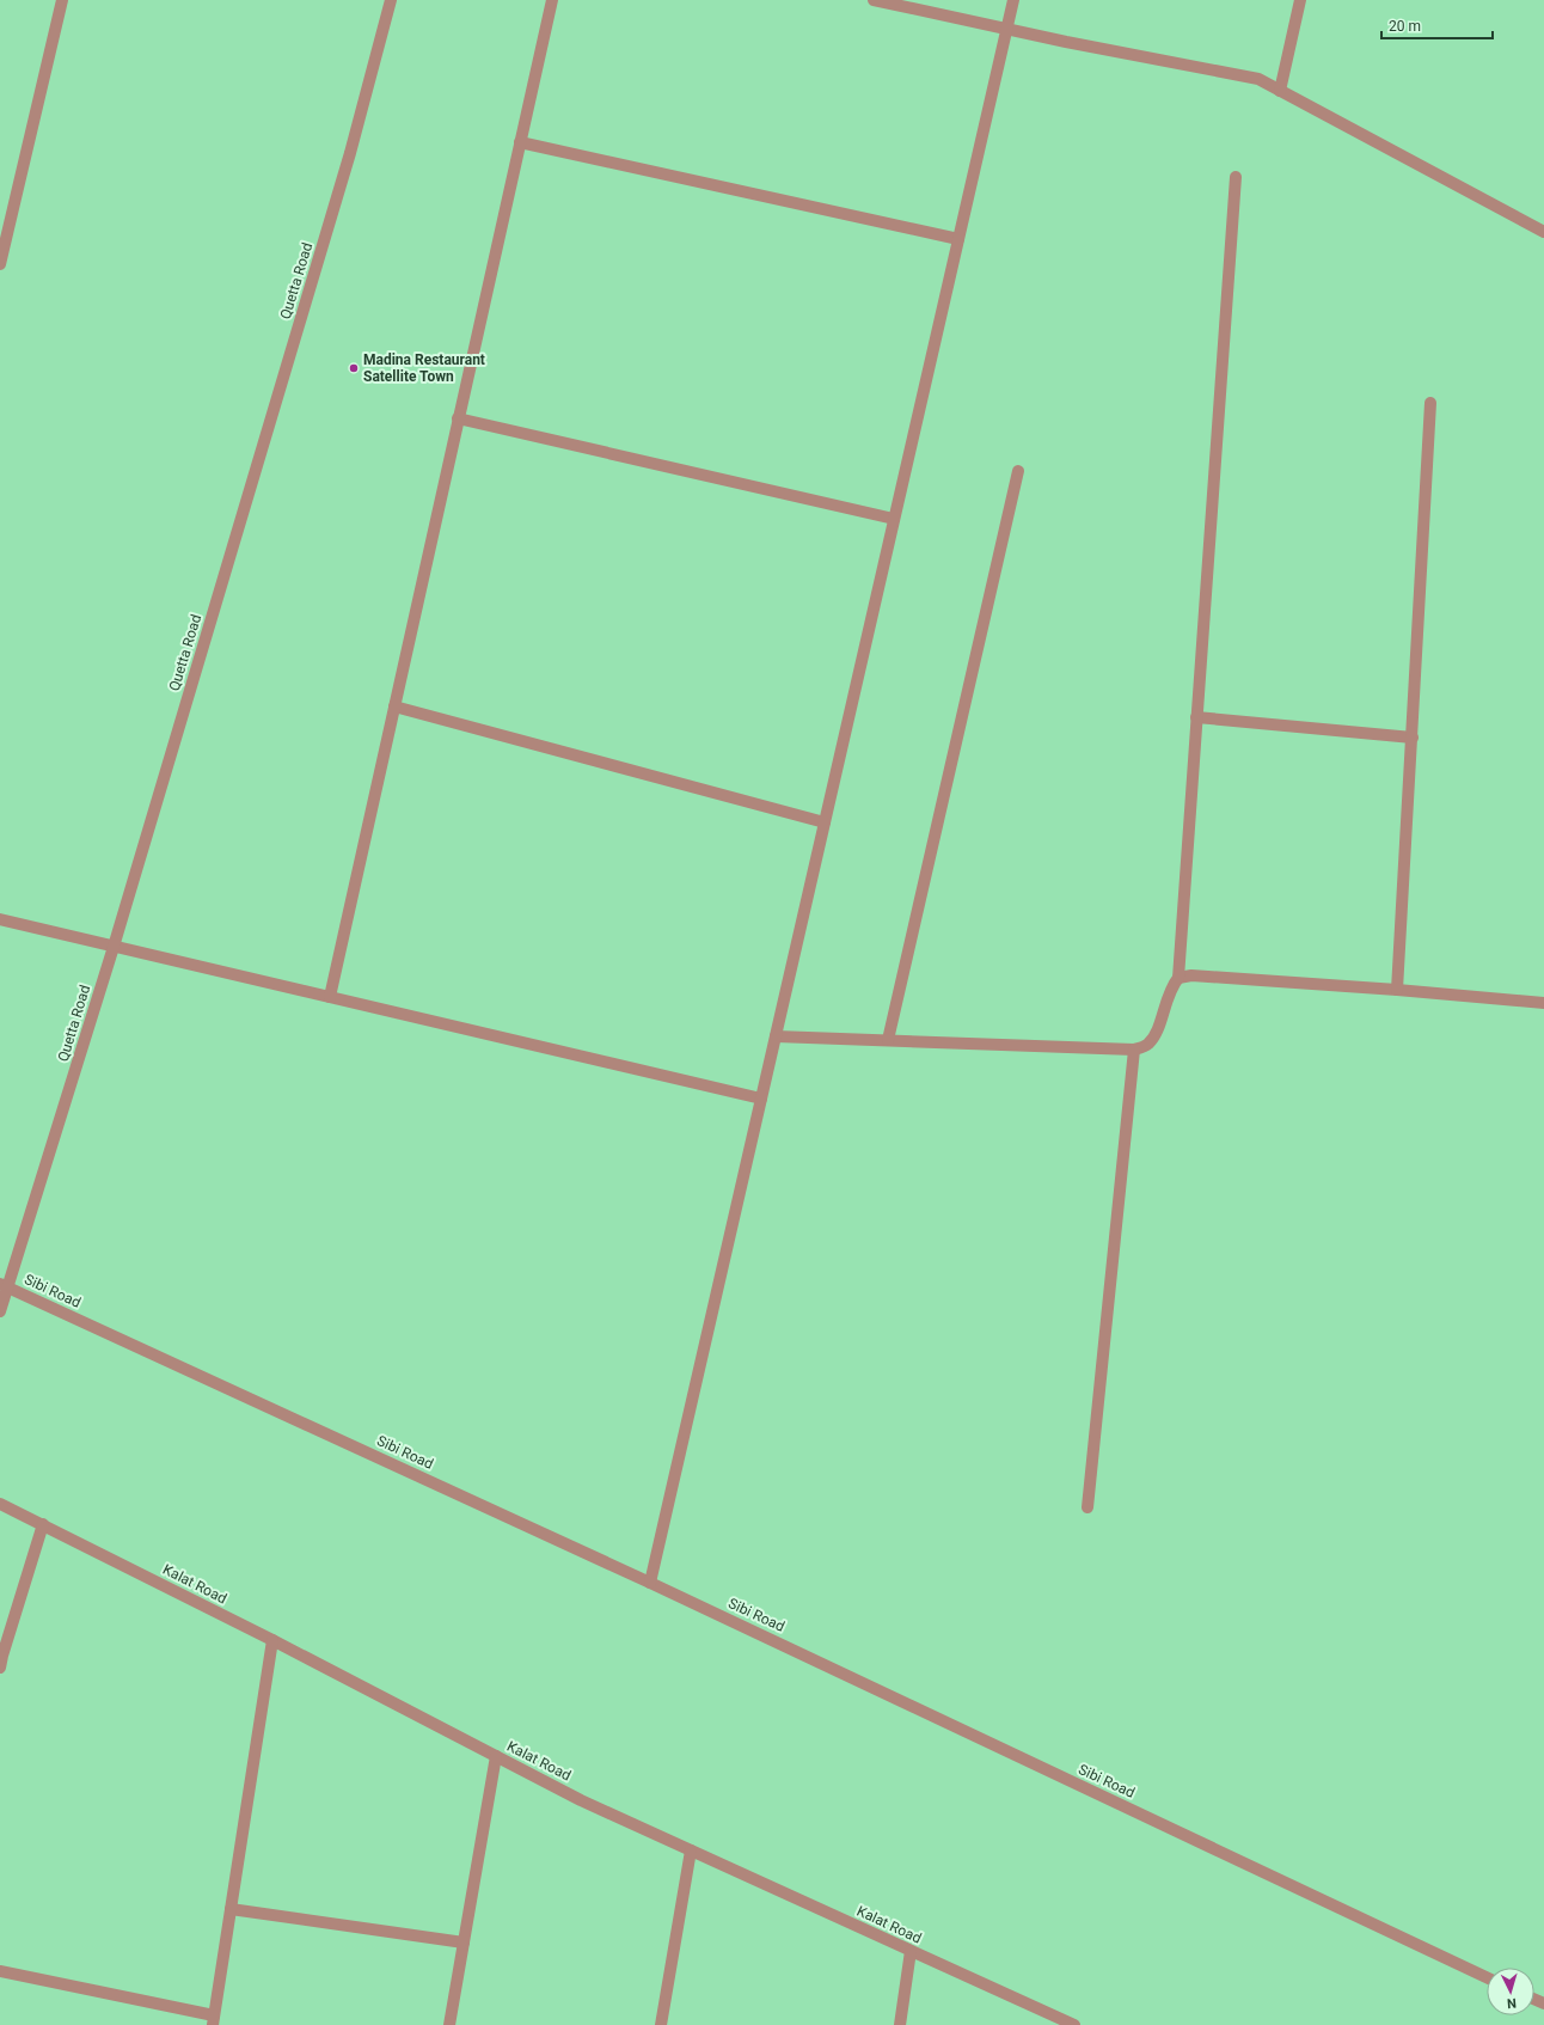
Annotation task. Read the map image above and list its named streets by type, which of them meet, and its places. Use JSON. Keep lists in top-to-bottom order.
{
  "streets": {
    "street": ["Quetta Road", "Sibi Road", "Kalat Road"]
  },
  "crossings": [
    ["Quetta Road", "Sibi Road"]
  ],
  "places": ["Madina Restaurant Satellite Town"],
  "scale_bar": "20 m",
  "north": "bottom"
}
